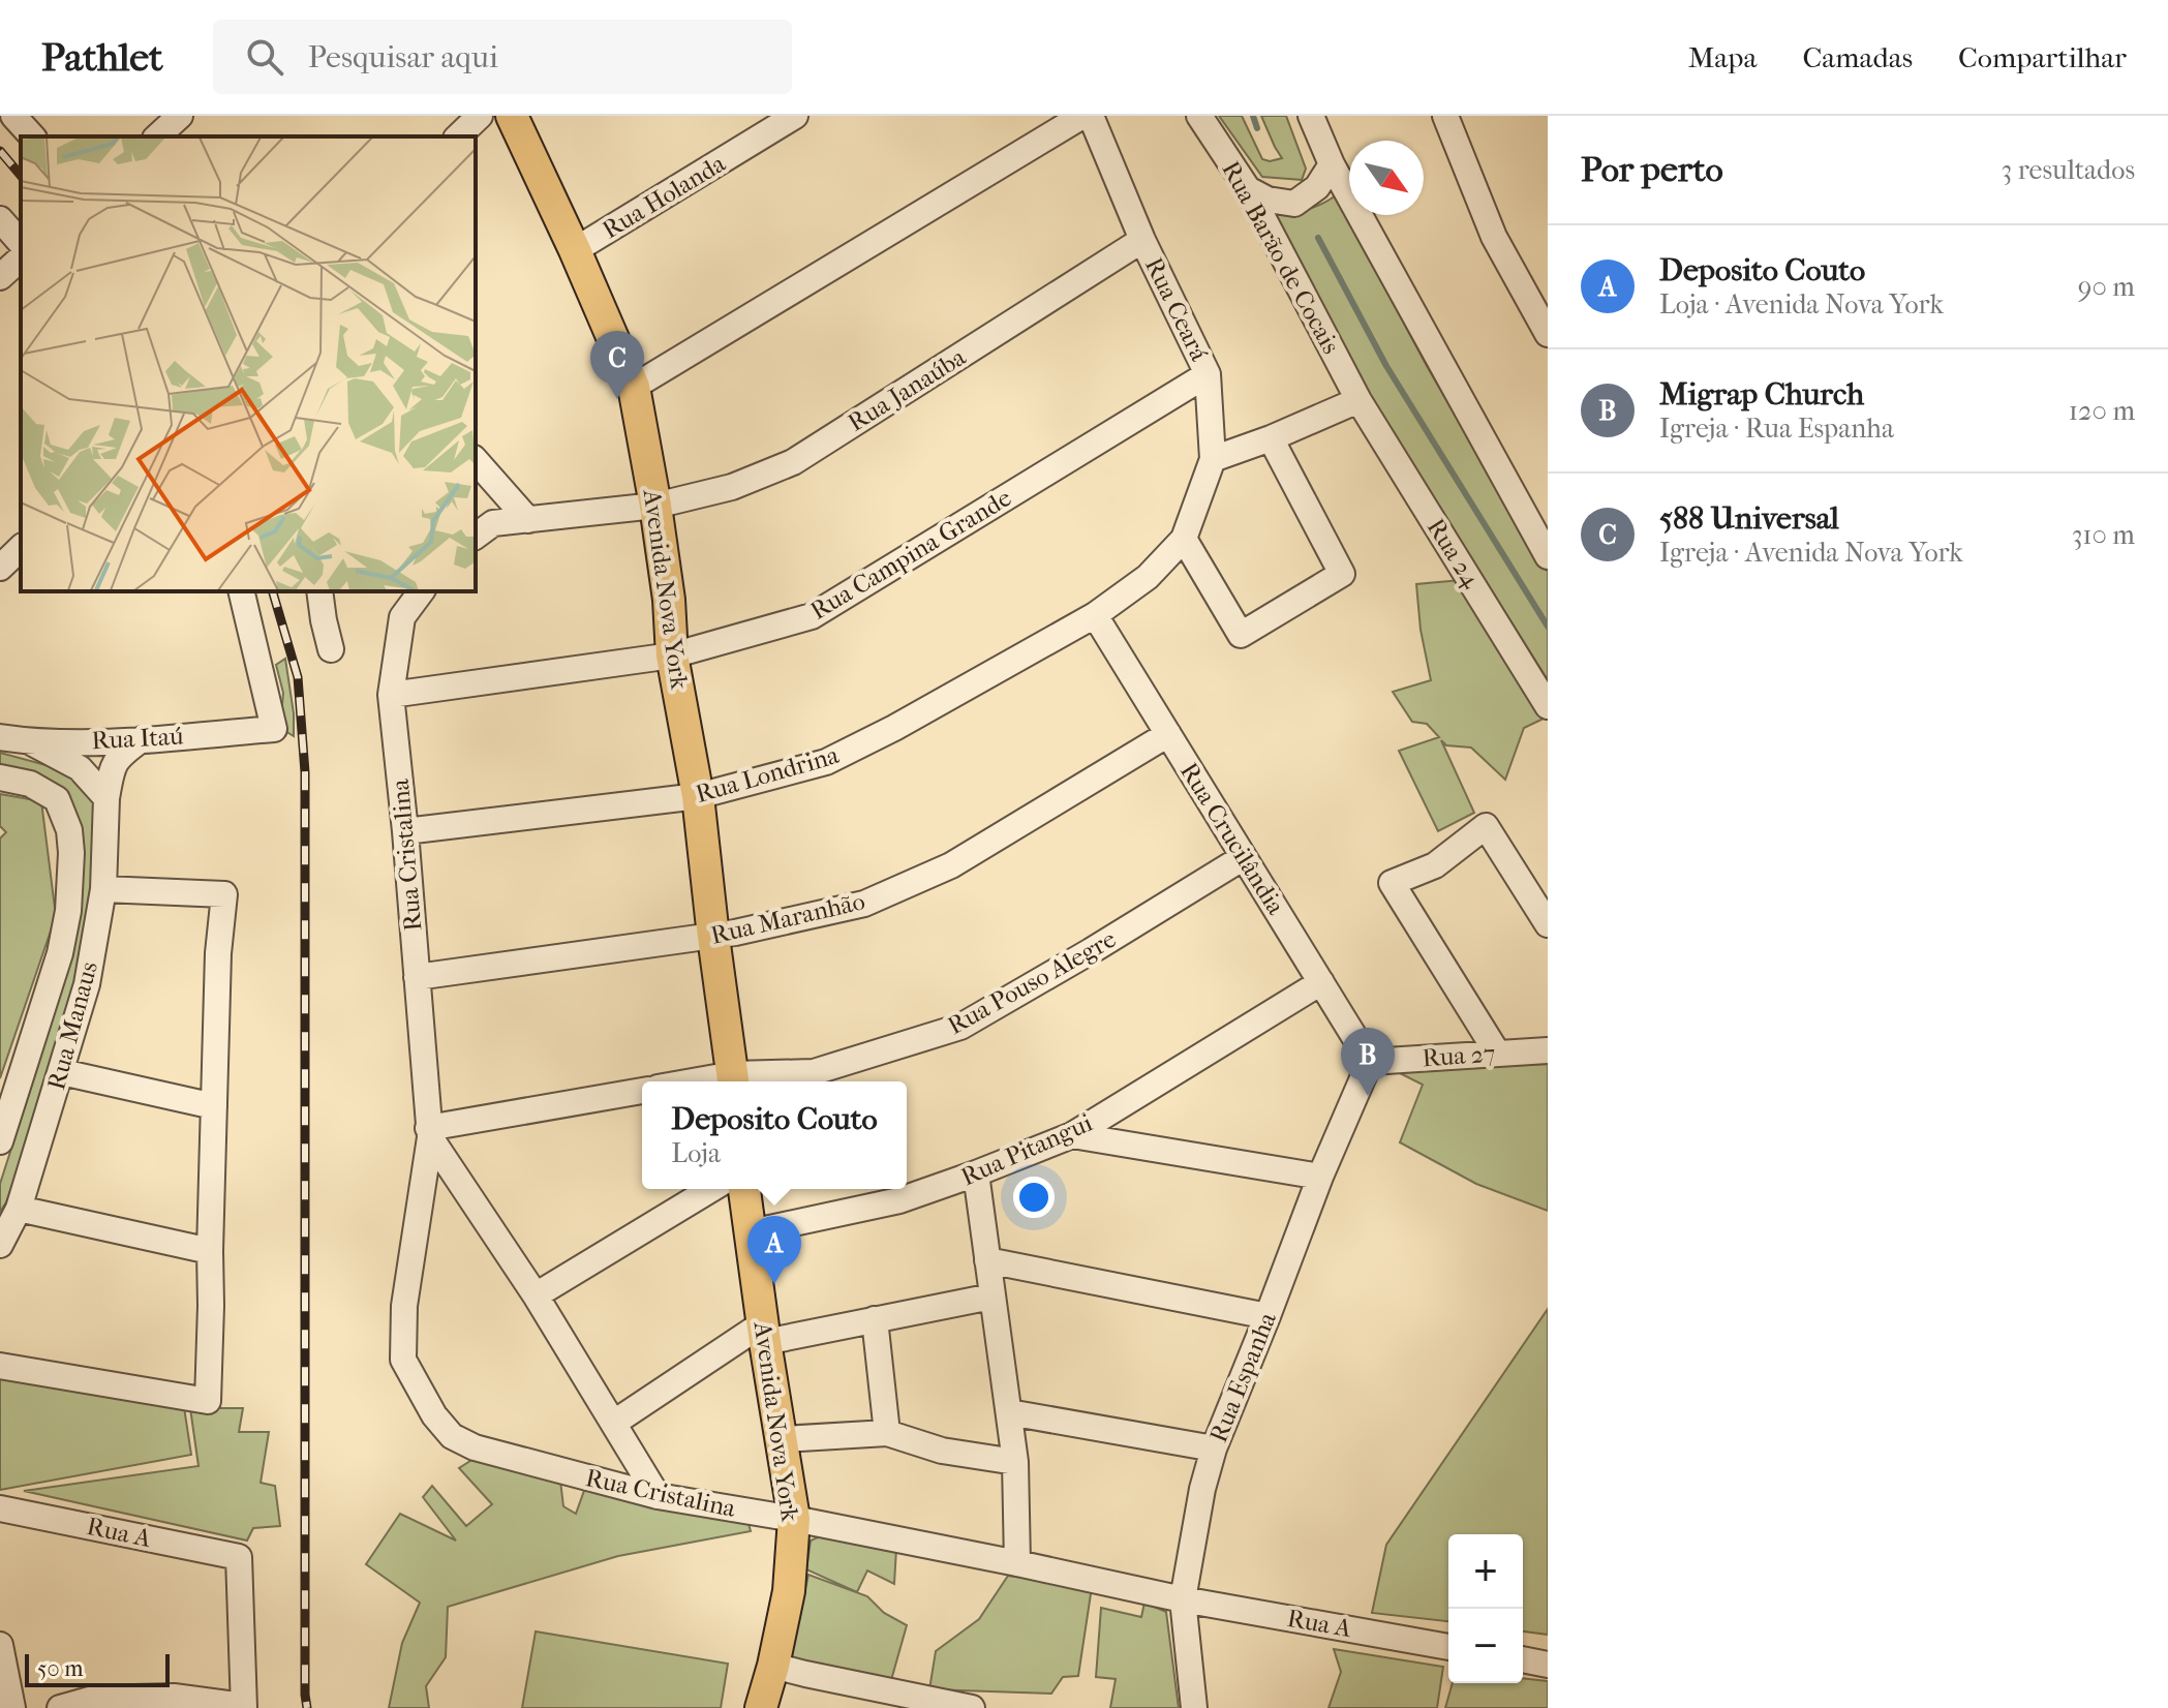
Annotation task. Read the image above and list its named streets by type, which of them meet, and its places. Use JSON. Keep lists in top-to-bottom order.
{
  "streets": {
    "main road": ["Avenida Nova York"],
    "street": [
      "Rua Holanda",
      "Rua Barão de Cocais",
      "Rua Ceará",
      "Rua Janaúba",
      "Rua 24",
      "Rua Campina Grande",
      "Rua Itaú",
      "Rua Londrina",
      "Rua Crucilândia",
      "Rua Cristalina",
      "Rua Maranhão",
      "Rua Pouso Alegre",
      "Rua Manaus",
      "Rua 27",
      "Rua Pitangui",
      "Rua Espanha",
      "Rua A"
    ]
  },
  "crossings": [
    ["Rua Holanda", "Avenida Nova York"],
    ["Rua Barão de Cocais", "Rua 24"],
    ["Rua Ceará", "Rua Janaúba"],
    ["Rua Ceará", "Rua Campina Grande"],
    ["Rua Ceará", "Rua Londrina"],
    ["Rua Ceará", "Rua Crucilândia"],
    ["Rua Janaúba", "Avenida Nova York"],
    ["Rua Campina Grande", "Avenida Nova York"],
    ["Rua Campina Grande", "Rua Cristalina"],
    ["Avenida Nova York", "Rua Londrina"],
    ["Avenida Nova York", "Rua Cristalina"],
    ["Avenida Nova York", "Rua Maranhão"],
    ["Avenida Nova York", "Rua Pouso Alegre"],
    ["Avenida Nova York", "Rua Pitangui"],
    ["Rua Itaú", "Rua Manaus"],
    ["Rua Londrina", "Rua Crucilândia"],
    ["Rua Londrina", "Rua Cristalina"],
    ["Rua Crucilândia", "Rua Maranhão"],
    ["Rua Crucilândia", "Rua Pouso Alegre"],
    ["Rua Crucilândia", "Rua 27"],
    ["Rua Crucilândia", "Rua Pitangui"],
    ["Rua Crucilândia", "Rua Espanha"],
    ["Rua Cristalina", "Rua Maranhão"],
    ["Rua Cristalina", "Rua Espanha"],
    ["Rua Cristalina", "Rua A"],
    ["Rua 27", "Rua Espanha"],
    ["Rua Espanha", "Rua A"]
  ],
  "scale_bar": "50 m",
  "north": "bottom right",
  "page": {
    "header": "Pathlet",
    "search": "Pesquisar aqui",
    "nav": ["Mapa", "Camadas", "Compartilhar"],
    "heading": ["Por perto", "3 resultados"],
    "list": [
      {
        "mark": "A",
        "name": "Deposito Couto",
        "note": "Loja · Avenida Nova York",
        "value": "90 m"
      },
      {
        "mark": "B",
        "name": "Migrap Church",
        "note": "Igreja · Rua Espanha",
        "value": "120 m"
      },
      {
        "mark": "C",
        "name": "588 Universal",
        "note": "Igreja · Avenida Nova York",
        "value": "310 m"
      }
    ],
    "pins": ["C", "B", "A"],
    "popup": ["Deposito Couto", "Loja"],
    "map_buttons": ["+", "−"],
    "scale": "50 m"
  }
}
